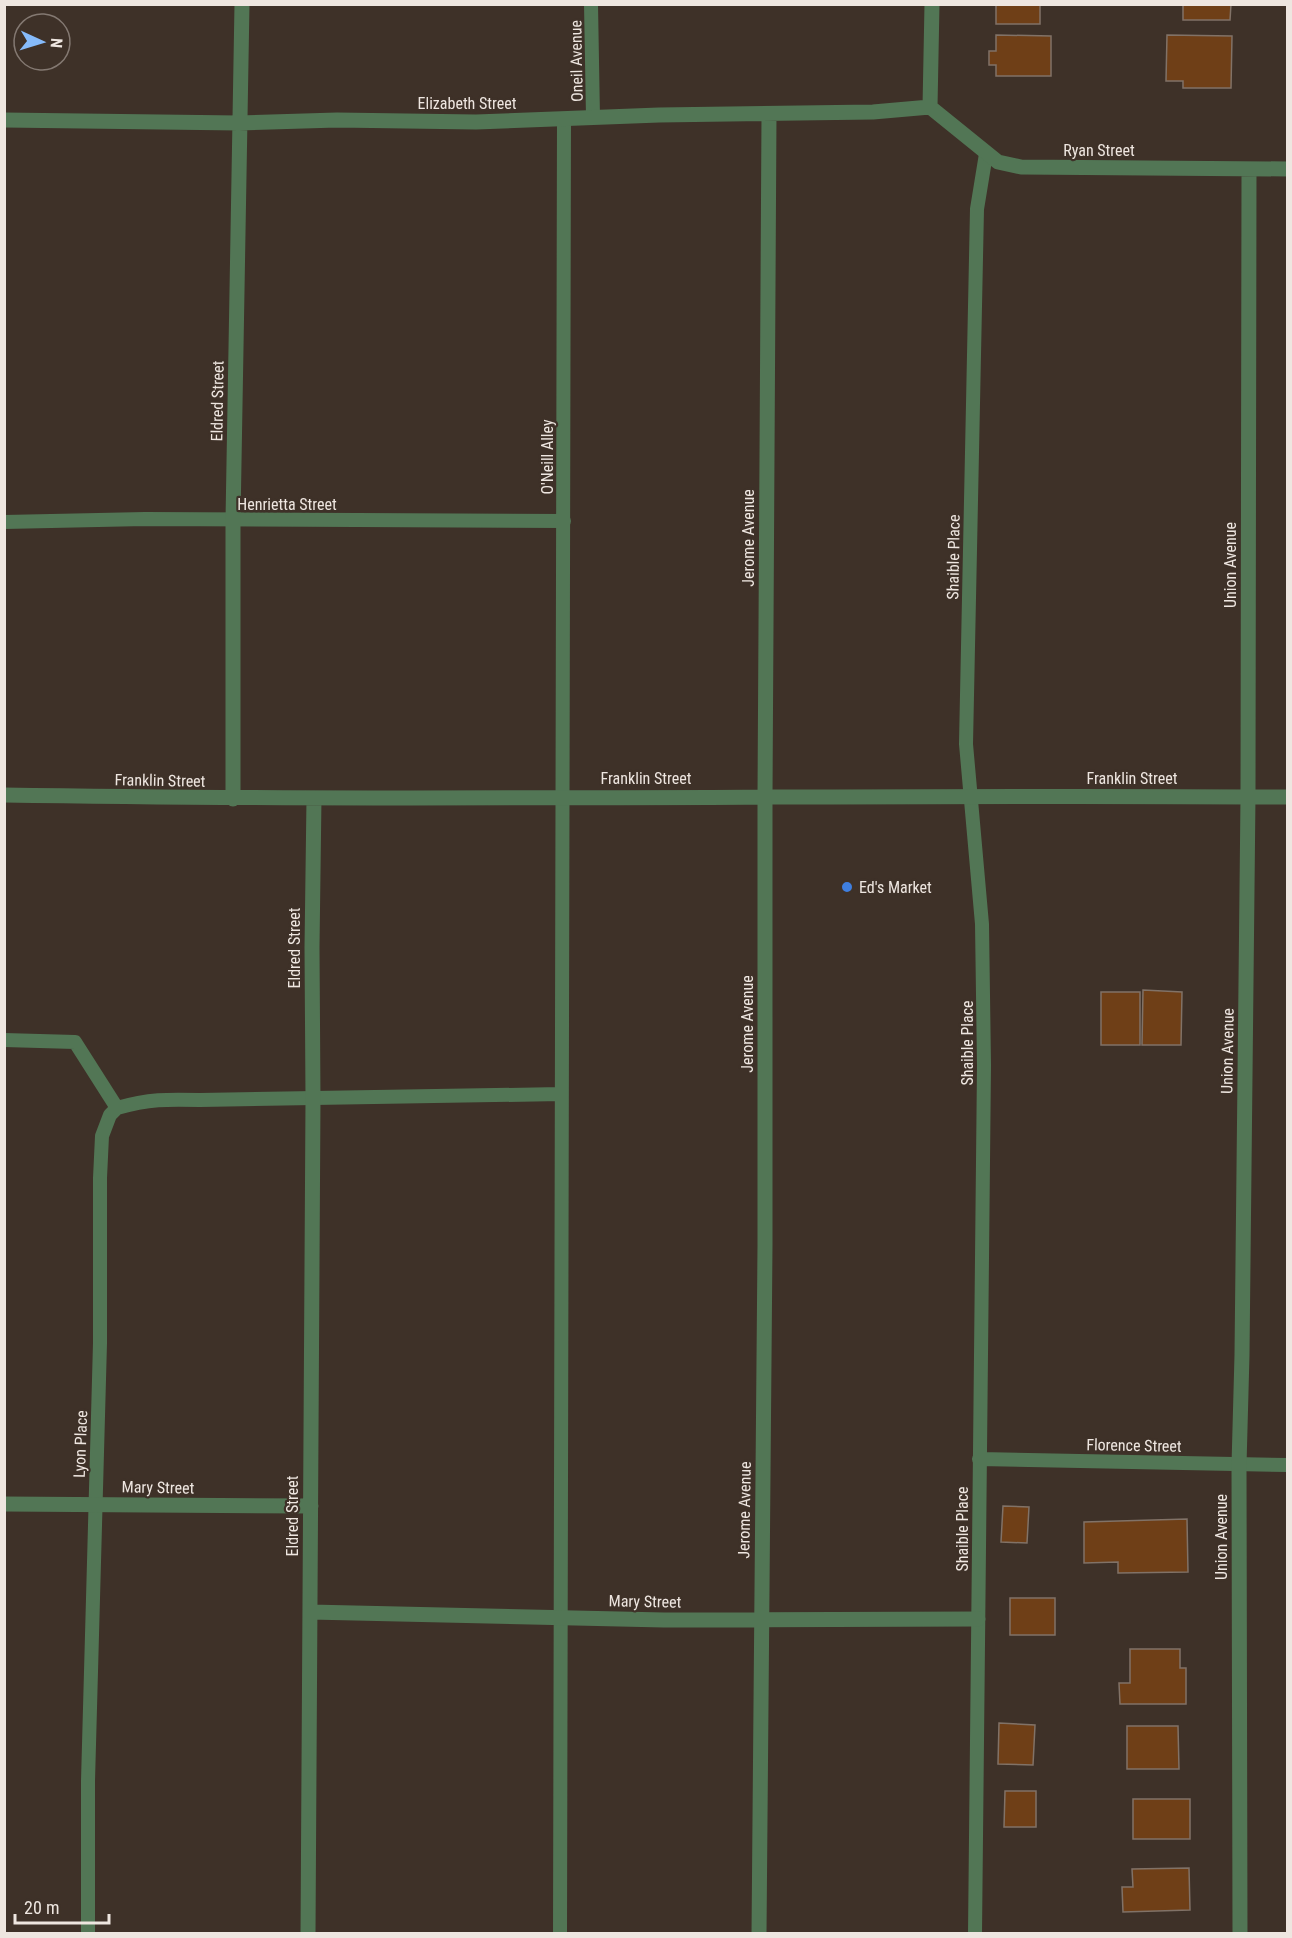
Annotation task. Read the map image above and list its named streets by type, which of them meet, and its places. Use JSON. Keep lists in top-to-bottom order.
{
  "streets": {
    "street": [
      "Elizabeth Street",
      "Ryan Street",
      "Eldred Street",
      "Jerome Avenue",
      "Union Avenue",
      "Franklin Street",
      "Mary Street"
    ],
    "lane": [
      "Oneil Avenue",
      "O'Neill Alley",
      "Henrietta Street",
      "Shaible Place",
      "Lyon Place",
      "Florence Street"
    ]
  },
  "crossings": [
    ["Oneil Avenue", "Elizabeth Street"],
    ["Elizabeth Street", "Ryan Street"],
    ["Elizabeth Street", "Eldred Street"],
    ["Elizabeth Street", "O'Neill Alley"],
    ["Elizabeth Street", "Jerome Avenue"],
    ["Ryan Street", "Shaible Place"],
    ["Ryan Street", "Union Avenue"],
    ["Eldred Street", "Henrietta Street"],
    ["Eldred Street", "Franklin Street"],
    ["Eldred Street", "Mary Street"],
    ["O'Neill Alley", "Henrietta Street"],
    ["O'Neill Alley", "Franklin Street"],
    ["O'Neill Alley", "Mary Street"],
    ["Jerome Avenue", "Franklin Street"],
    ["Jerome Avenue", "Mary Street"],
    ["Shaible Place", "Franklin Street"],
    ["Shaible Place", "Florence Street"],
    ["Shaible Place", "Mary Street"],
    ["Union Avenue", "Franklin Street"],
    ["Union Avenue", "Florence Street"],
    ["Lyon Place", "Mary Street"]
  ],
  "places": ["Ed's Market"],
  "scale_bar": "20 m",
  "north": "right"
}
